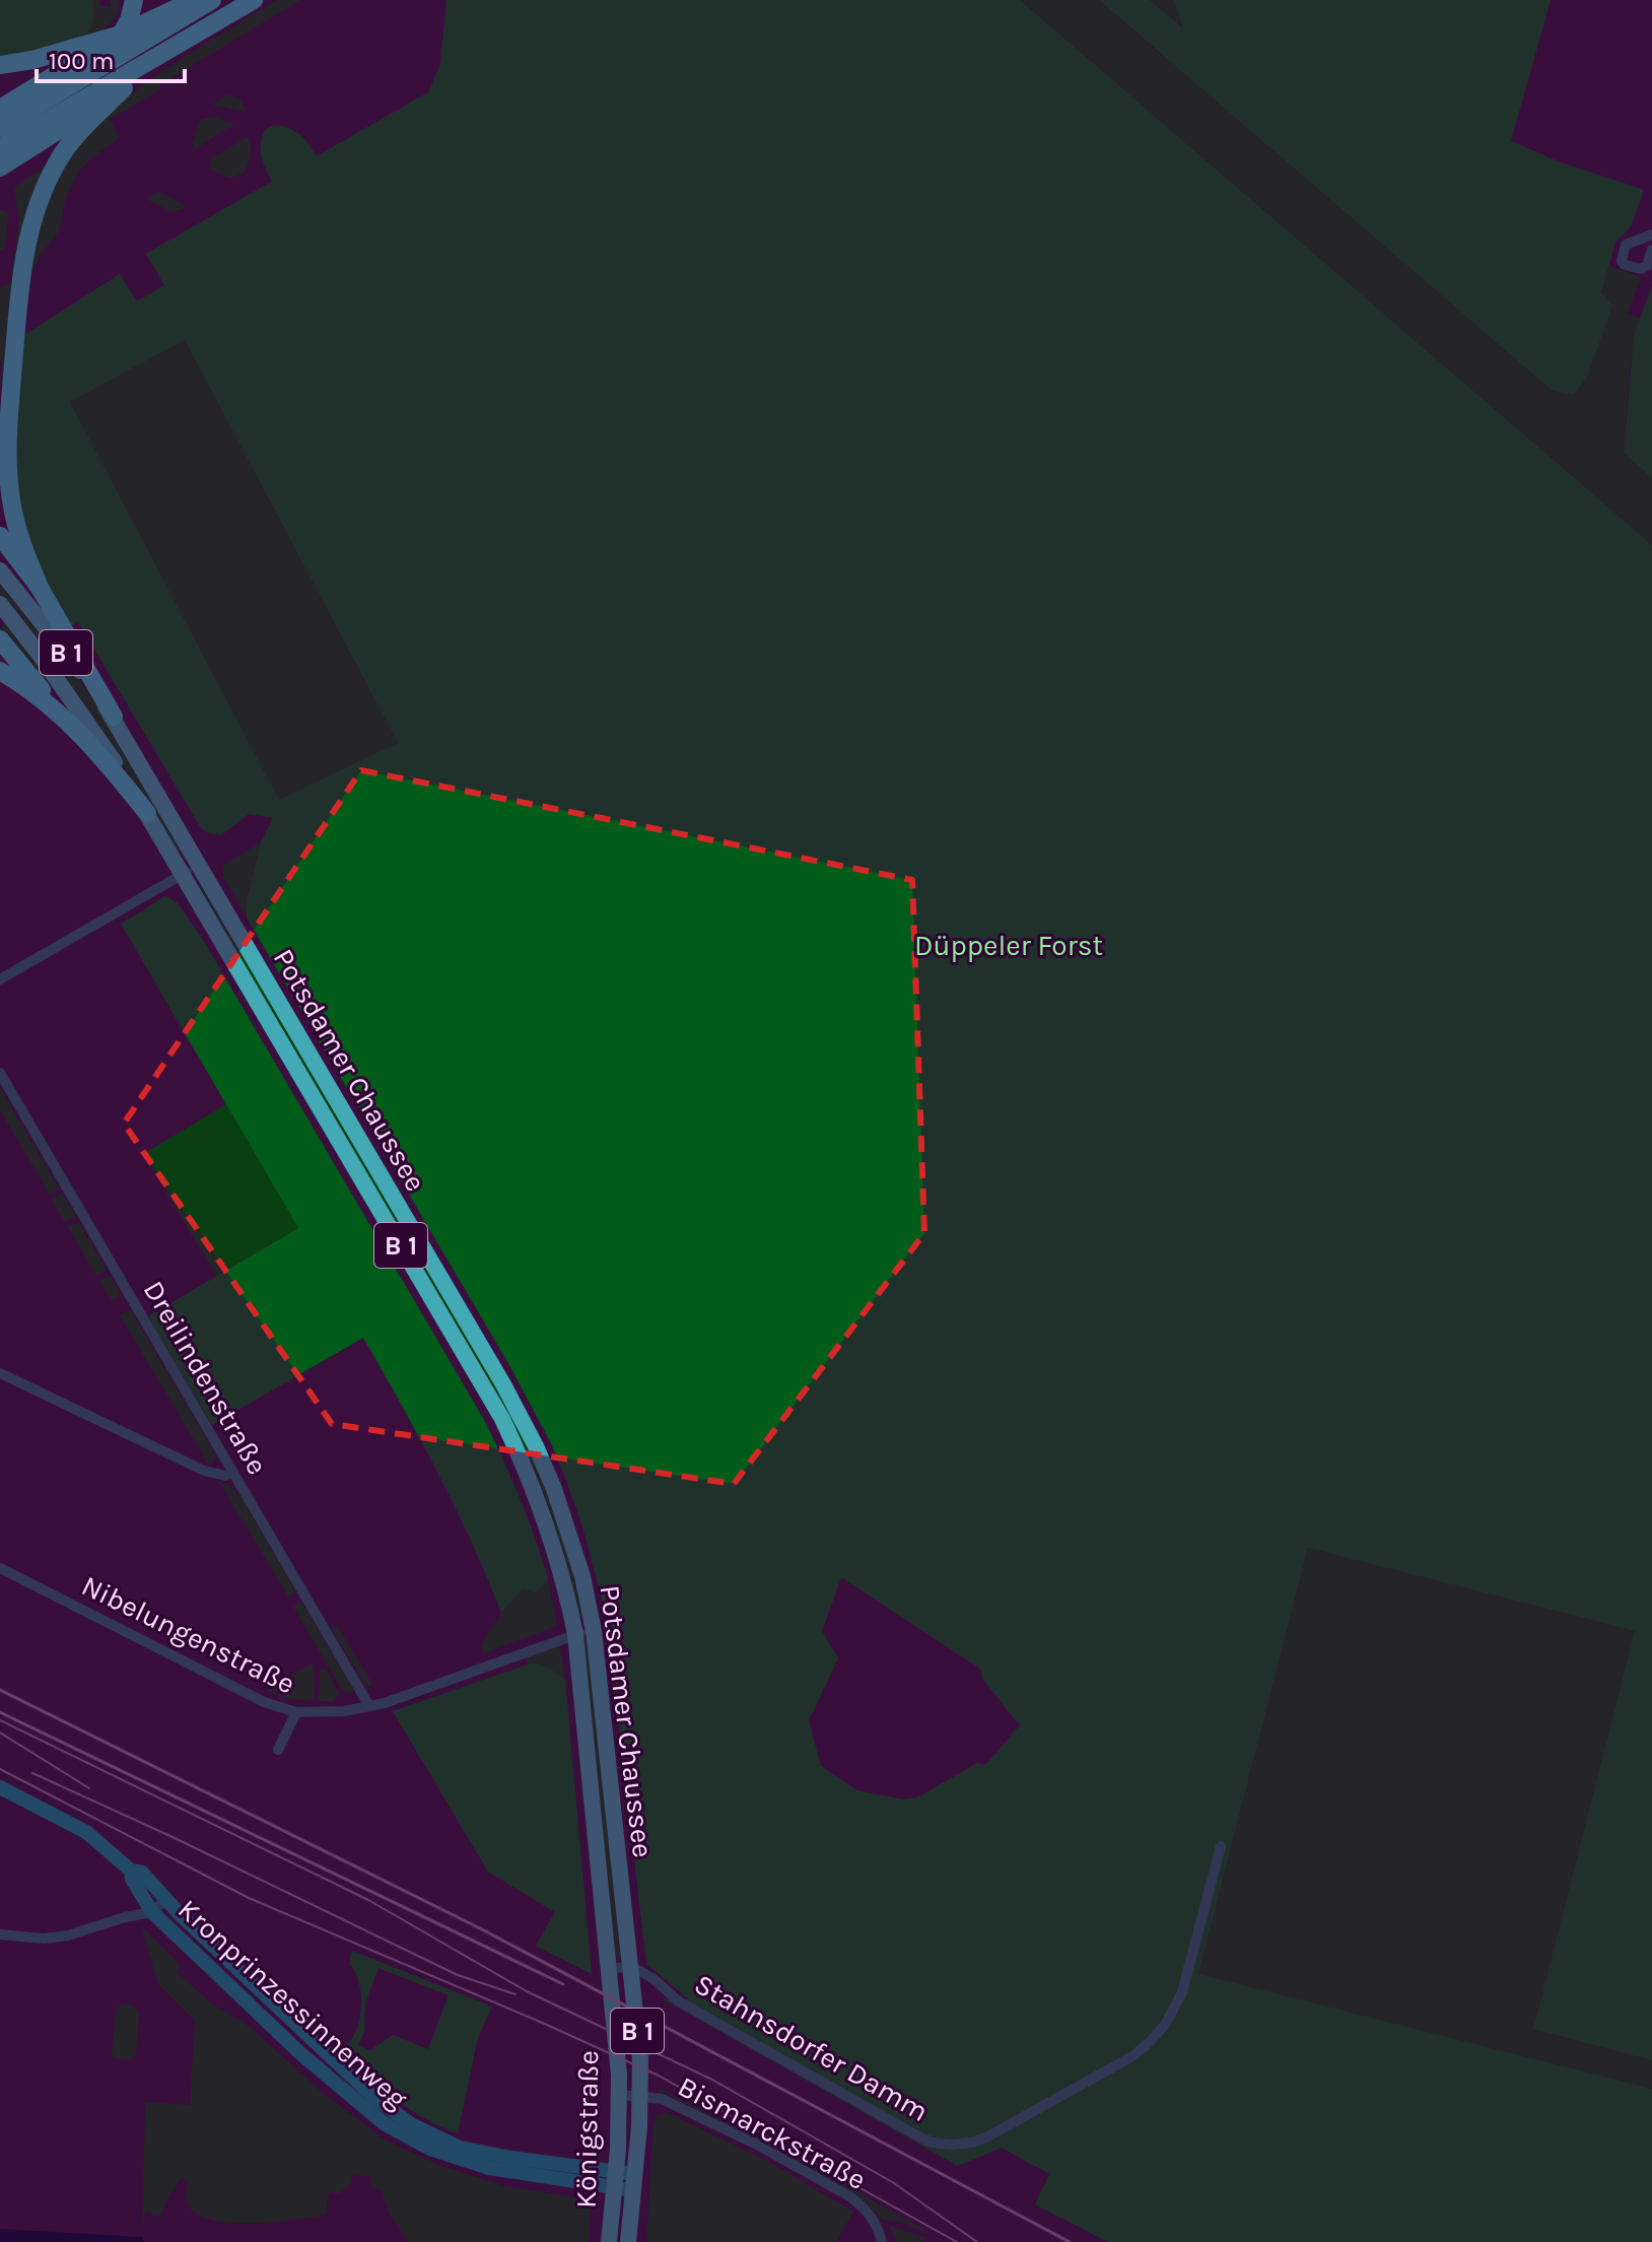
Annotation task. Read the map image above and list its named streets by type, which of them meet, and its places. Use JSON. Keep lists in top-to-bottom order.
{
  "streets": {
    "main road": [
      "B 1",
      "Potsdamer Chaussee",
      "Kronprinzessinnenweg",
      "Königstraße"
    ],
    "street": [
      "Dreilindenstraße",
      "Nibelungenstraße",
      "Stahnsdorfer Damm",
      "Bismarckstraße"
    ]
  },
  "crossings": [
    ["Potsdamer Chaussee", "Nibelungenstraße"],
    ["Potsdamer Chaussee", "Stahnsdorfer Damm"],
    ["Potsdamer Chaussee", "Königstraße"],
    ["Dreilindenstraße", "Nibelungenstraße"],
    ["Kronprinzessinnenweg", "Königstraße"],
    ["Stahnsdorfer Damm", "Königstraße"],
    ["Königstraße", "Bismarckstraße"]
  ],
  "parks": ["Düppeler Forst"],
  "scale_bar": "100 m"
}
